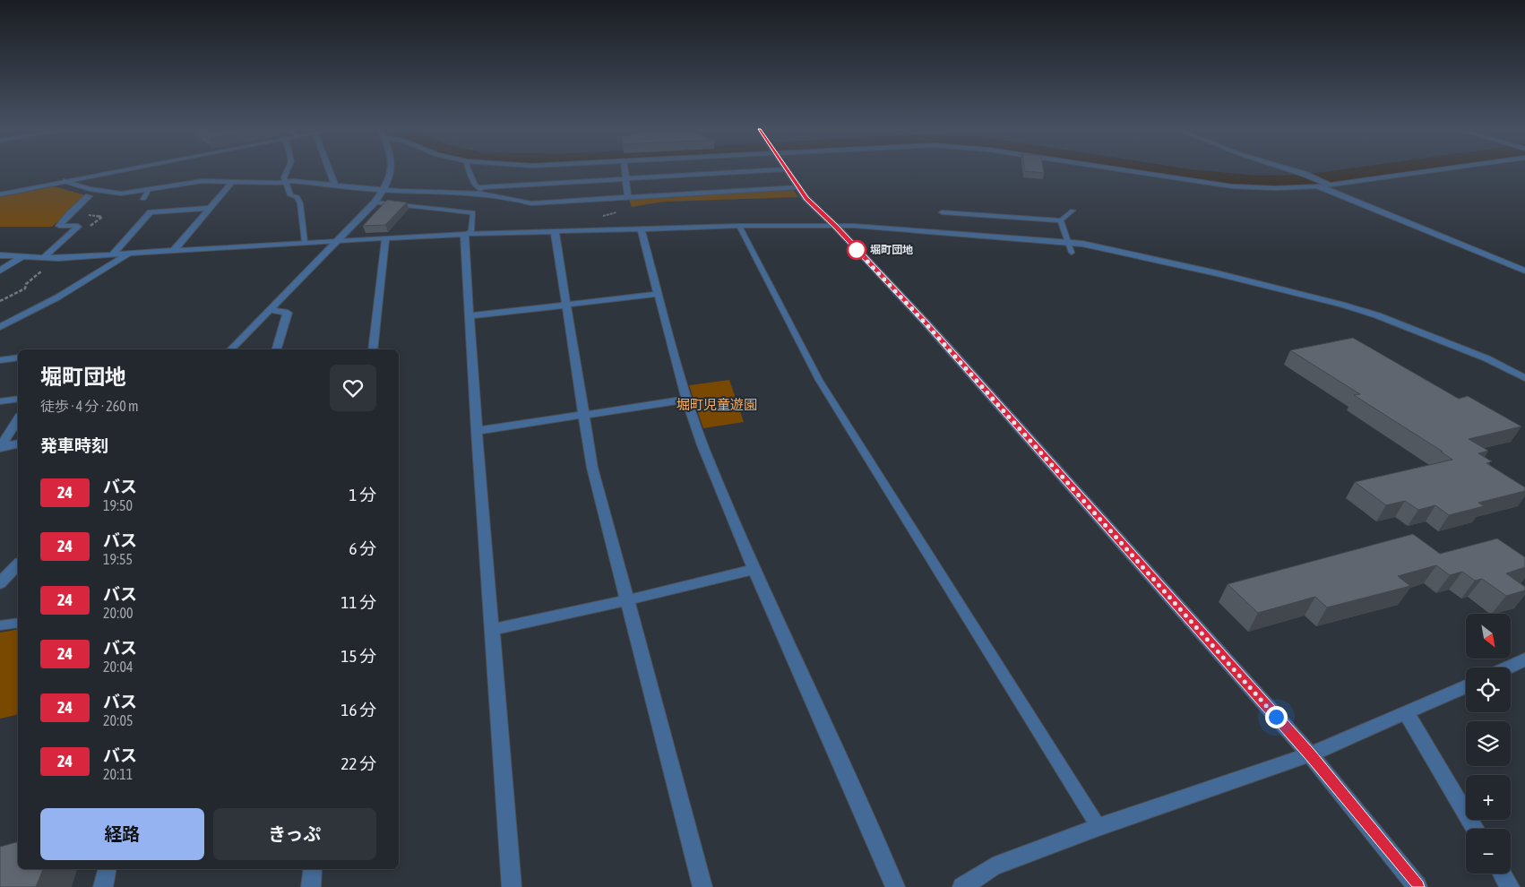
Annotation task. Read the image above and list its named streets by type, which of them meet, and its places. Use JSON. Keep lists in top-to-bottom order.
{
  "parks": ["堀町児童遊園"],
  "places": ["堀町団地"],
  "lines": ["bus line 24"],
  "north": "bottom right",
  "page": {
    "heading": [
      ["堀町団地", "徒歩 · 4 分 · 260 m"],
      "発車時刻"
    ],
    "list": [
      {
        "mark": "24",
        "name": "バス",
        "note": "19:50",
        "value": "1 分"
      },
      {
        "mark": "24",
        "name": "バス",
        "note": "19:55",
        "value": "6 分"
      },
      {
        "mark": "24",
        "name": "バス",
        "note": "20:00",
        "value": "11 分"
      },
      {
        "mark": "24",
        "name": "バス",
        "note": "20:04",
        "value": "15 分"
      },
      {
        "mark": "24",
        "name": "バス",
        "note": "20:05",
        "value": "16 分"
      },
      {
        "mark": "24",
        "name": "バス",
        "note": "20:11",
        "value": "22 分"
      }
    ],
    "map_buttons": ["+", "−"],
    "buttons": ["経路", "きっぷ"]
  }
}
